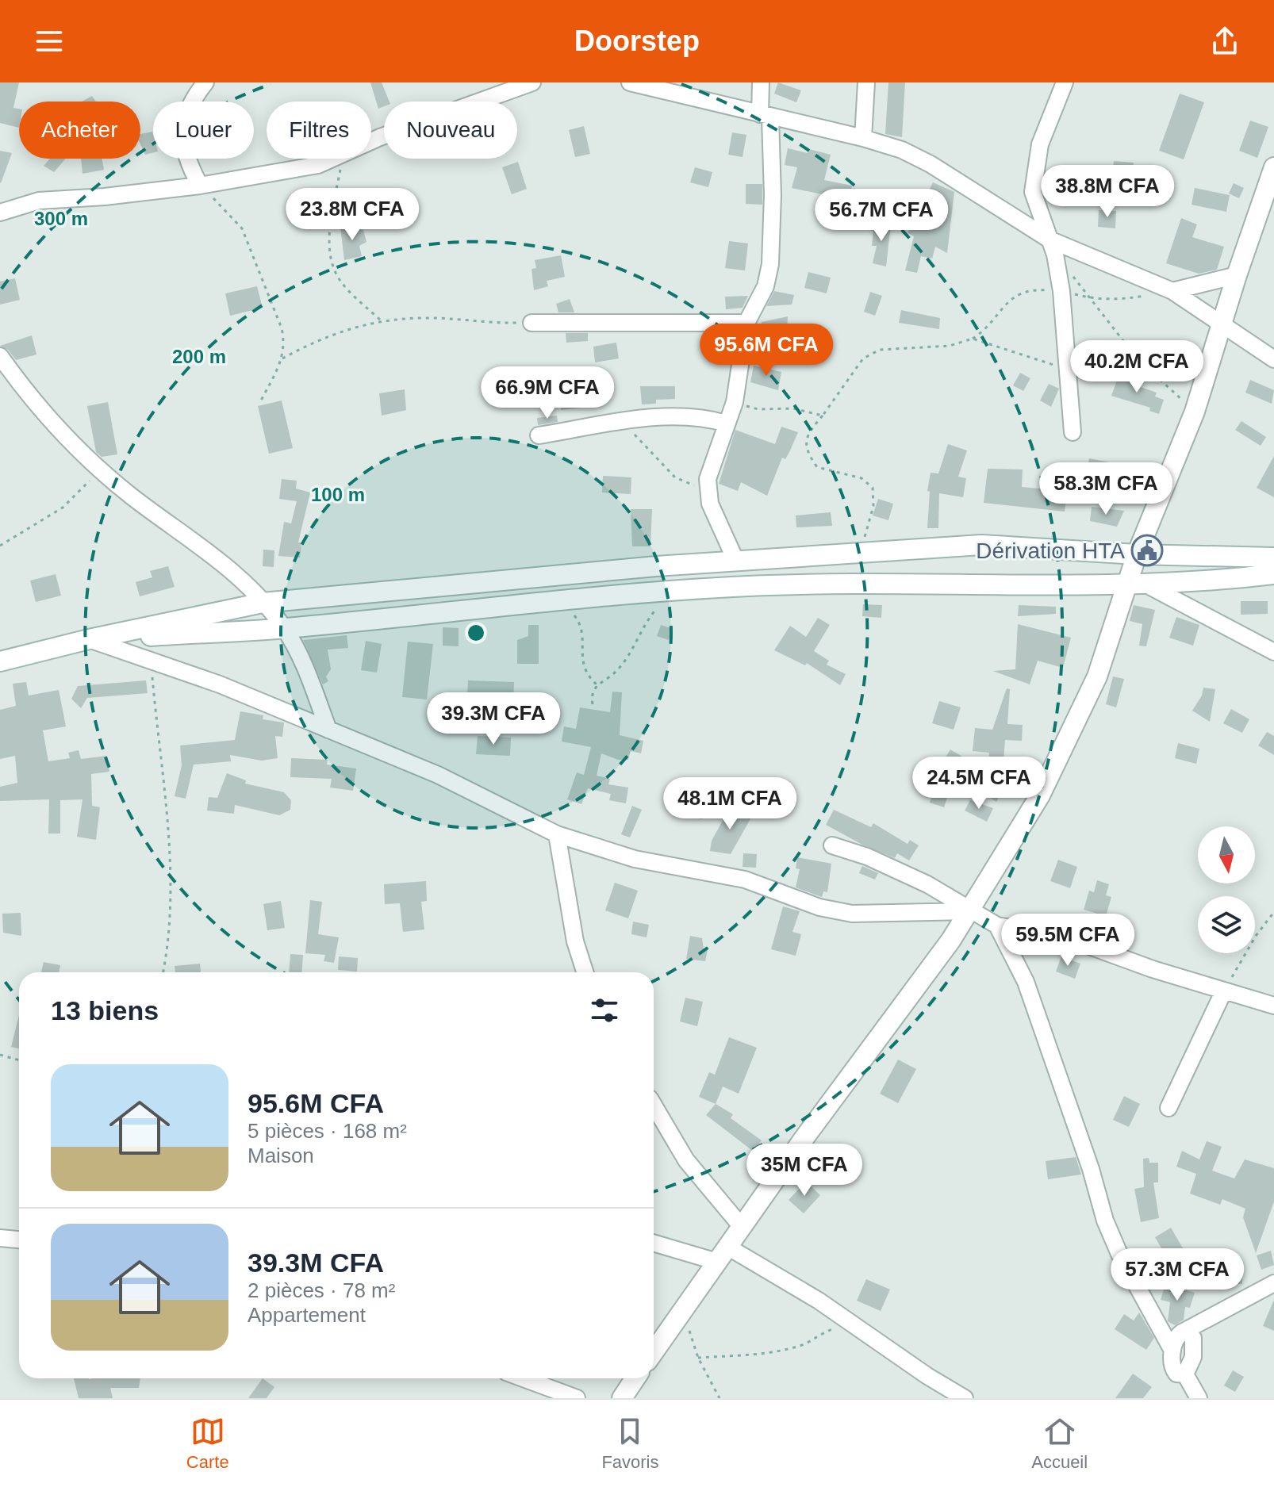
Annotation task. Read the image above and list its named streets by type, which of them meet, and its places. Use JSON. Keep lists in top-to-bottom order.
{
  "places": {
    "public building": ["Dérivation HTA"]
  },
  "north": "bottom",
  "page": {
    "header": "Doorstep",
    "chip": [
      "Acheter",
      "Louer",
      "Filtres",
      "Nouveau"
    ],
    "price": [
      "38.8M CFA",
      "23.8M CFA",
      "56.7M CFA",
      "95.6M CFA",
      "40.2M CFA",
      "66.9M CFA",
      "58.3M CFA",
      "39.3M CFA",
      "24.5M CFA",
      "48.1M CFA",
      "59.5M CFA",
      "35M CFA",
      "57.3M CFA"
    ],
    "heading": "13 biens",
    "list": [
      {
        "name": "95.6M CFA",
        "note": "5 pièces · 168 m² · Maison"
      },
      {
        "name": "39.3M CFA",
        "note": "2 pièces · 78 m² · Appartement"
      }
    ],
    "tabs": ["Carte", "Favoris", "Accueil"]
  },
  "rings": ["300 m", "200 m", "100 m"]
}
